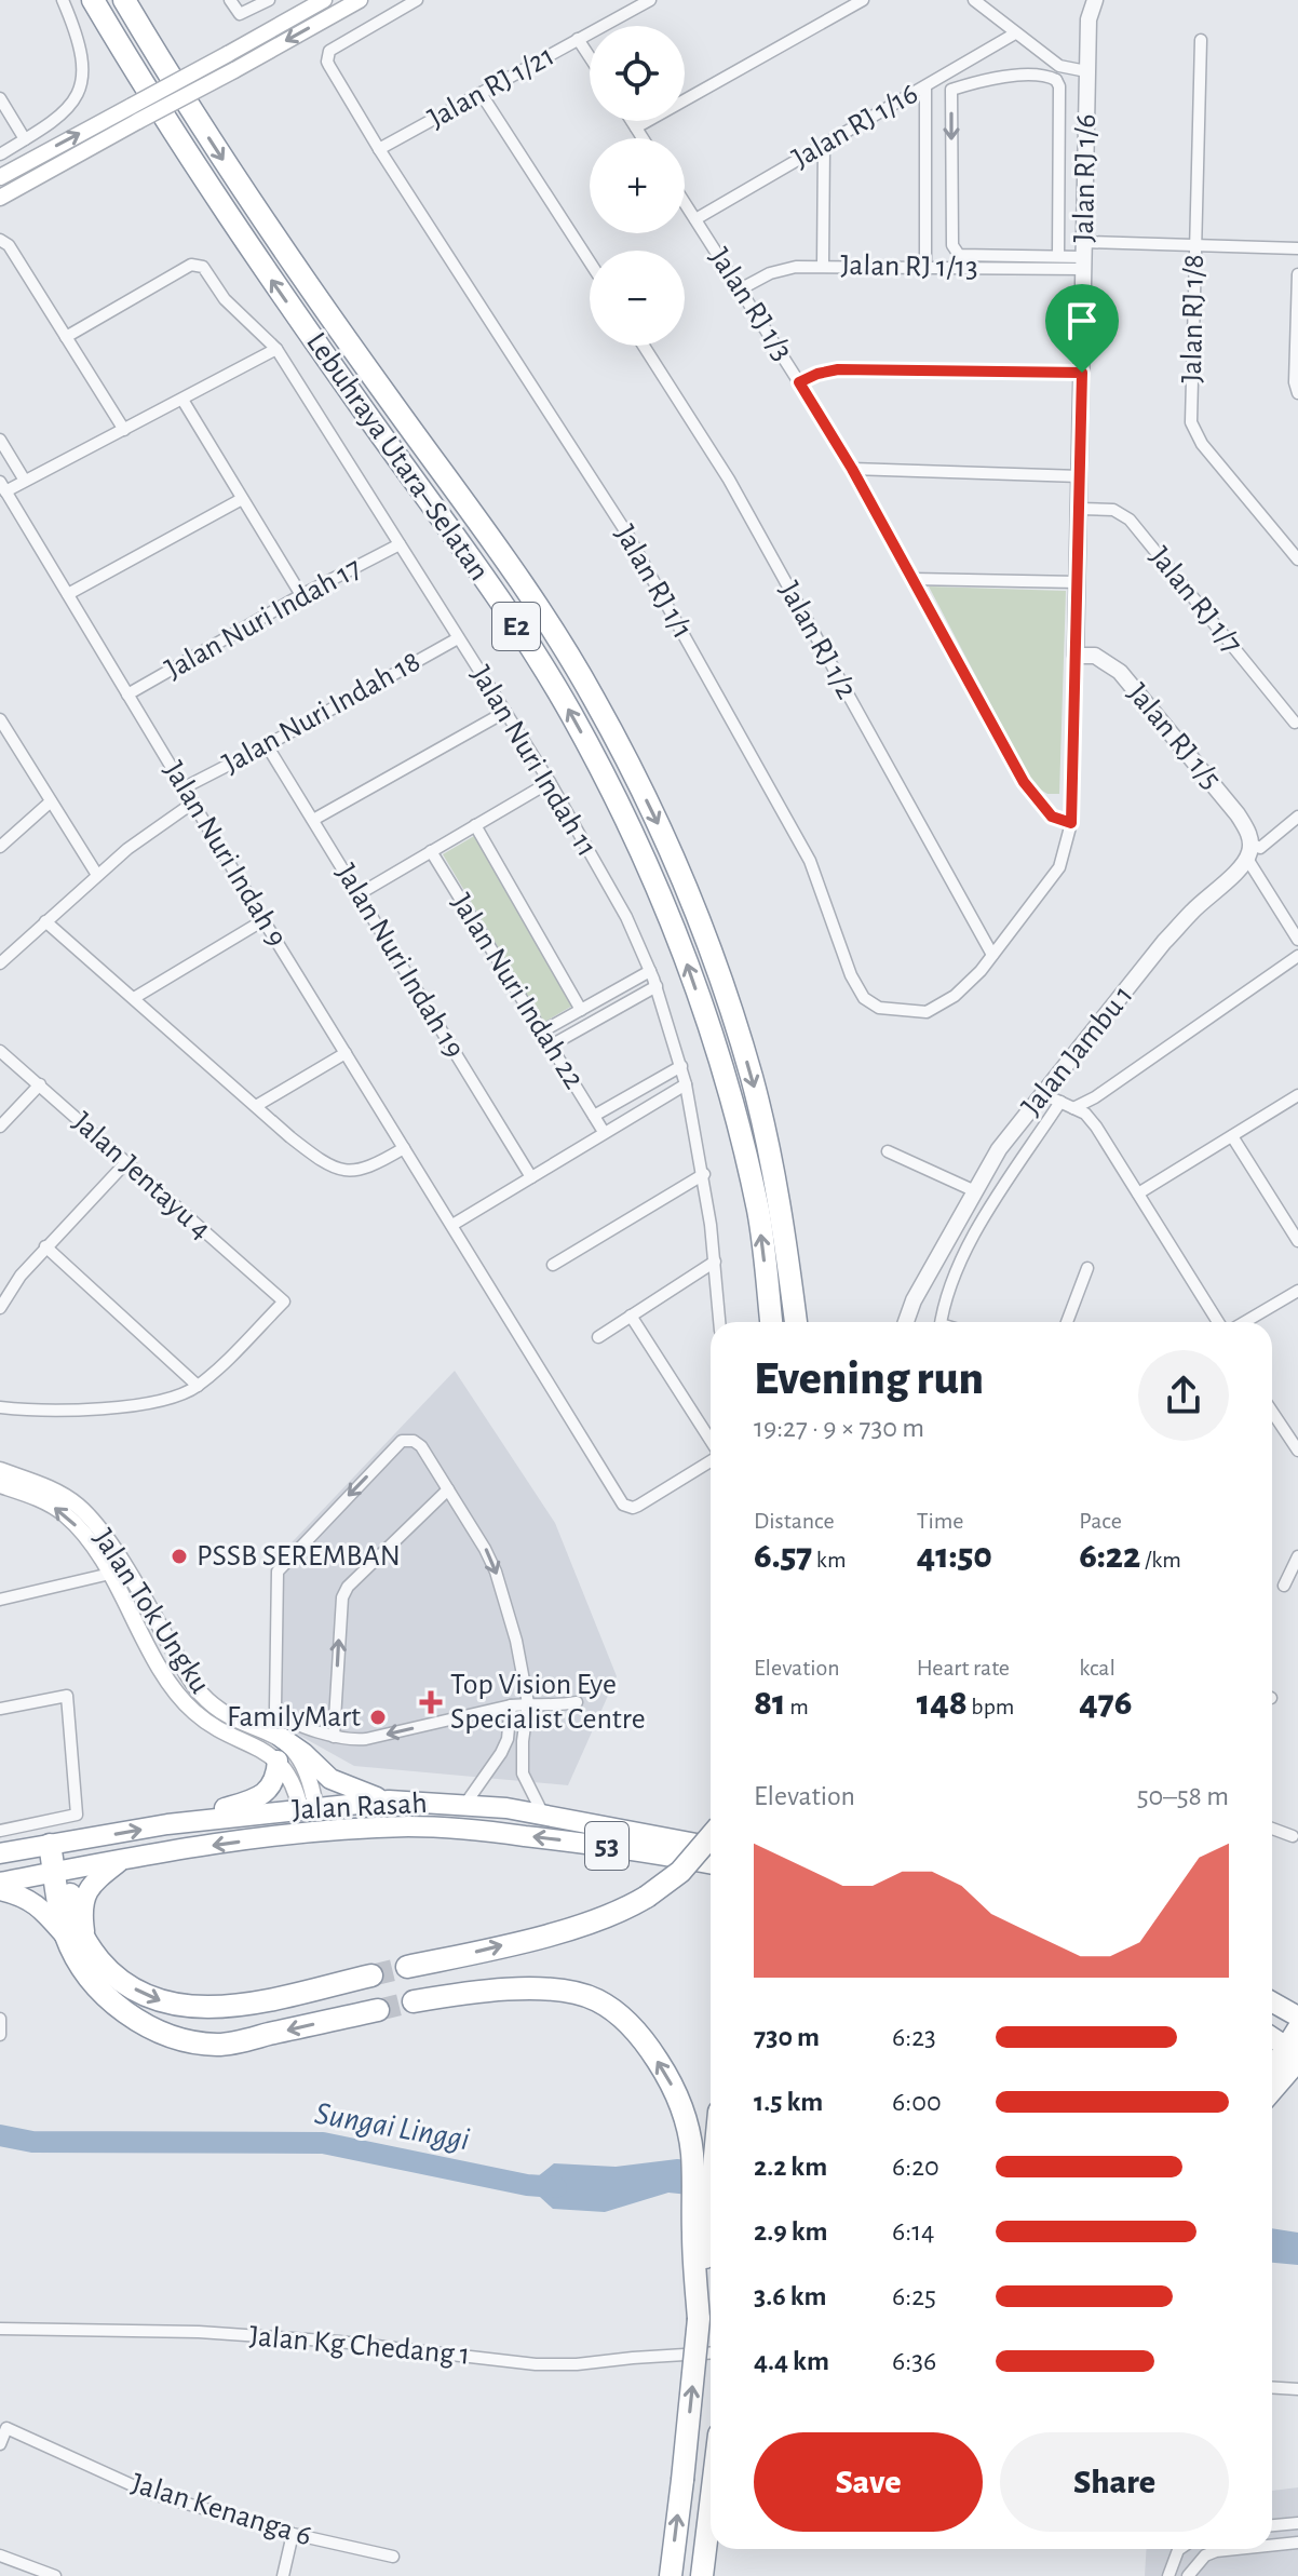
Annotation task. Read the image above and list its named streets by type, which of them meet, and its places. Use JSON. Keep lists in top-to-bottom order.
{
  "streets": {
    "highway": [
      "Lebuhraya Utara–Selatan",
      "E2",
      "Jalan Rasah",
      "53"
    ],
    "main road": ["Jalan Tok Ungku"],
    "street": [
      "Jalan RJ 1/21",
      "Jalan RJ 1/16",
      "Jalan RJ 1/6",
      "Jalan RJ 1/13",
      "Jalan RJ 1/3",
      "Jalan RJ 1/8",
      "Jalan RJ 1/1",
      "Jalan RJ 1/7",
      "Jalan Nuri Indah 17",
      "Jalan RJ 1/2",
      "Jalan Nuri Indah 18",
      "Jalan RJ 1/5",
      "Jalan Nuri Indah 11",
      "Jalan Nuri Indah 9",
      "Jalan Nuri Indah 19",
      "Jalan Nuri Indah 22",
      "Jalan Jambu 1",
      "Jalan Jentayu 4",
      "Jalan Kg Chedang 1",
      "Jalan Kenanga 6"
    ]
  },
  "crossings": [
    ["Jalan RJ 1/21", "Jalan RJ 1/1"],
    ["Jalan RJ 1/16", "Jalan RJ 1/3"],
    ["Jalan RJ 1/6", "Jalan RJ 1/13"],
    ["Jalan RJ 1/6", "Jalan RJ 1/3"],
    ["Jalan RJ 1/6", "Jalan RJ 1/1"],
    ["Jalan RJ 1/6", "Jalan RJ 1/7"],
    ["Jalan RJ 1/6", "Jalan RJ 1/2"],
    ["Jalan RJ 1/6", "Jalan RJ 1/5"],
    ["Jalan RJ 1/13", "Jalan RJ 1/3"],
    ["Jalan RJ 1/1", "Jalan RJ 1/2"],
    ["Jalan Nuri Indah 17", "Jalan Nuri Indah 11"],
    ["Jalan Nuri Indah 17", "Jalan Nuri Indah 9"],
    ["Jalan Nuri Indah 18", "Jalan Nuri Indah 11"],
    ["Jalan Nuri Indah 18", "Jalan Nuri Indah 9"],
    ["Jalan Nuri Indah 18", "Jalan Nuri Indah 19"],
    ["Jalan RJ 1/5", "Jalan Jambu 1"]
  ],
  "water": ["Sungai Linggi"],
  "places": {
    "other": ["PSSB SEREMBAN", "FamilyMart"],
    "health": ["Top Vision Eye Specialist Centre"]
  },
  "page": {
    "map_buttons": ["+", "−"],
    "heading": ["Evening run", "19:27 · 9 × 730 m"],
    "stats": [
      ["Distance", "6.57 km"],
      ["Time", "41:50"],
      ["Pace", "6:22 /km"],
      ["Elevation", "81 m"],
      ["Heart rate", "148 bpm"],
      ["kcal", "476"]
    ],
    "chart": ["Elevation", "50–58 m"],
    "list": [
      {
        "name": "730 m",
        "note": "6:23"
      },
      {
        "name": "1.5 km",
        "note": "6:00"
      },
      {
        "name": "2.2 km",
        "note": "6:20"
      },
      {
        "name": "2.9 km",
        "note": "6:14"
      },
      {
        "name": "3.6 km",
        "note": "6:25"
      },
      {
        "name": "4.4 km",
        "note": "6:36"
      }
    ],
    "buttons": ["Save", "Share"]
  }
}
